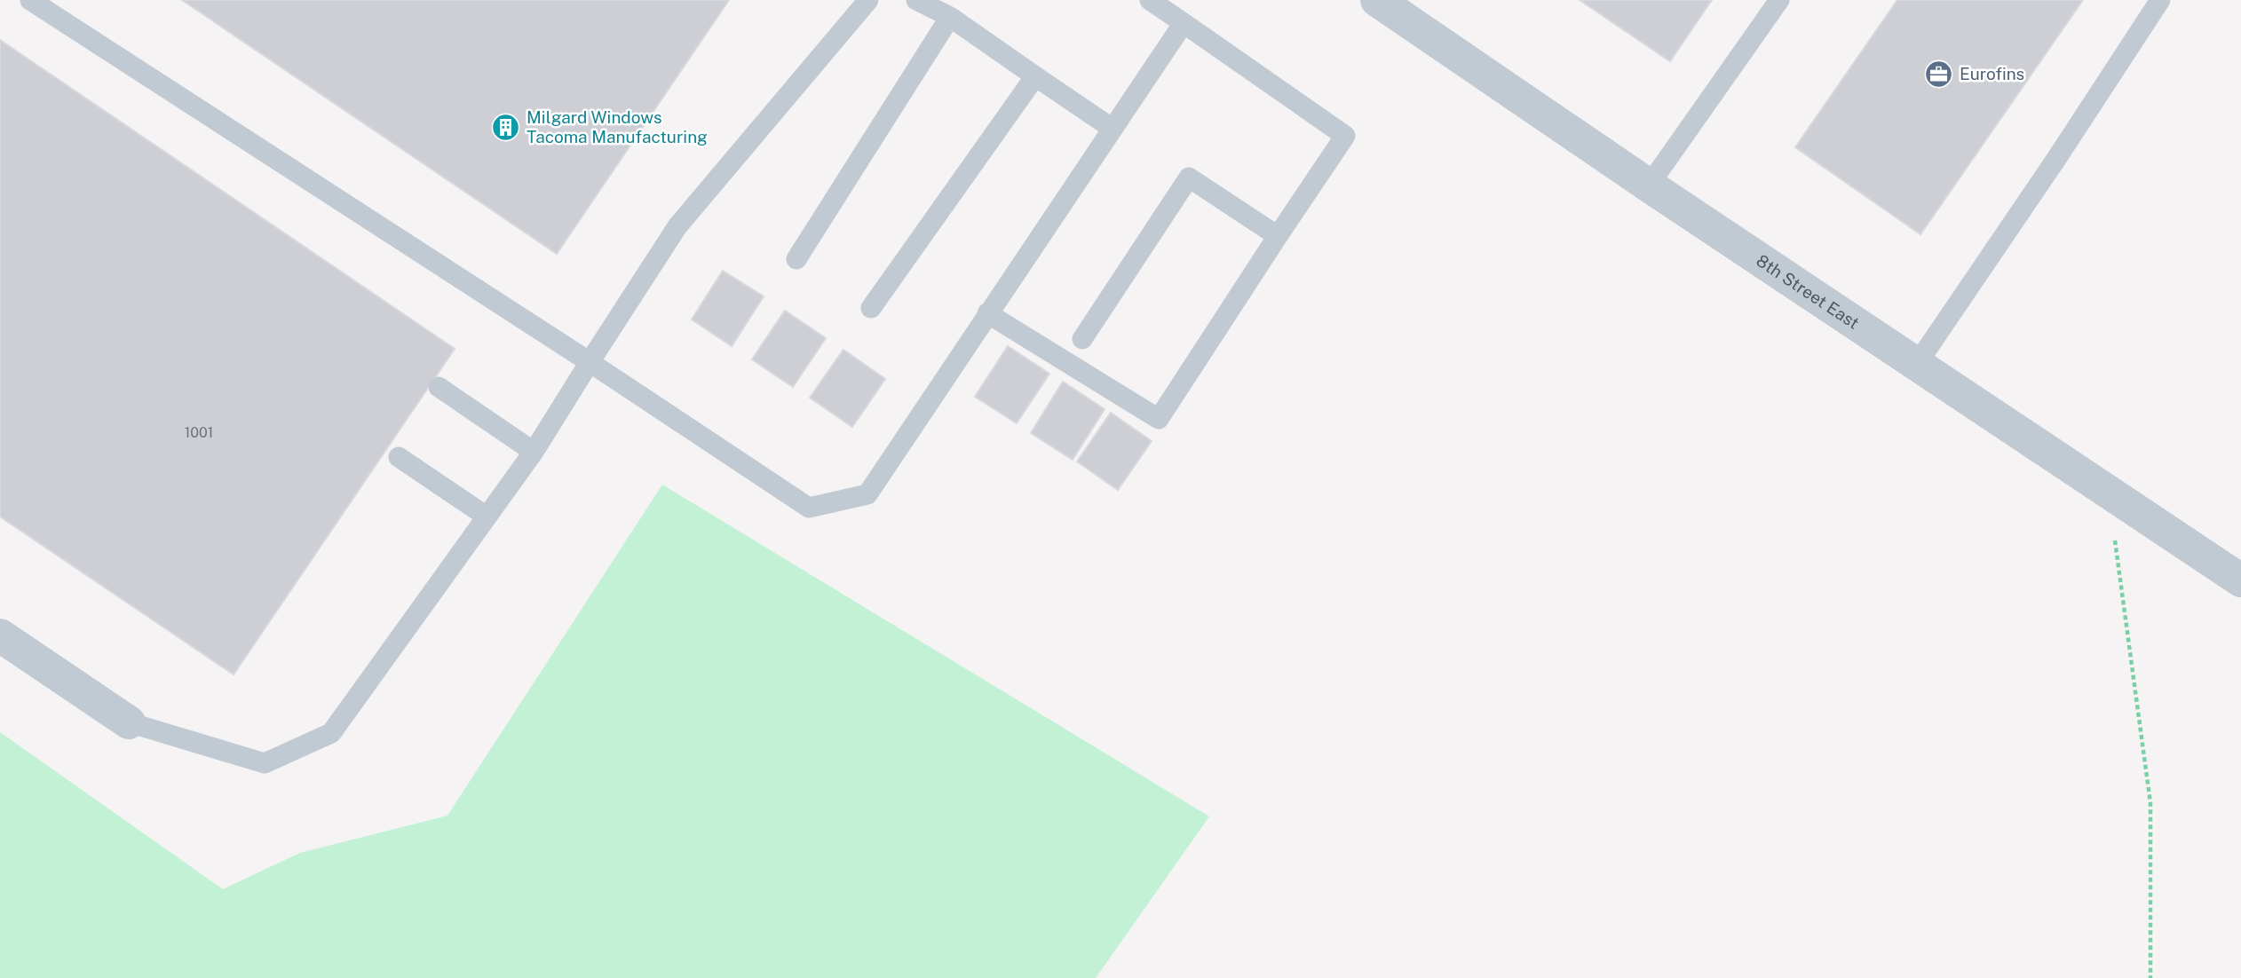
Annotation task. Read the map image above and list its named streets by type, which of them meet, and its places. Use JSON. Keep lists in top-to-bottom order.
{
  "streets": {
    "street": ["8th Street East"]
  },
  "places": {
    "office": ["Eurofins"],
    "building": ["Milgard Windows Tacoma Manufacturing"]
  },
  "house_numbers": ["1001"]
}
